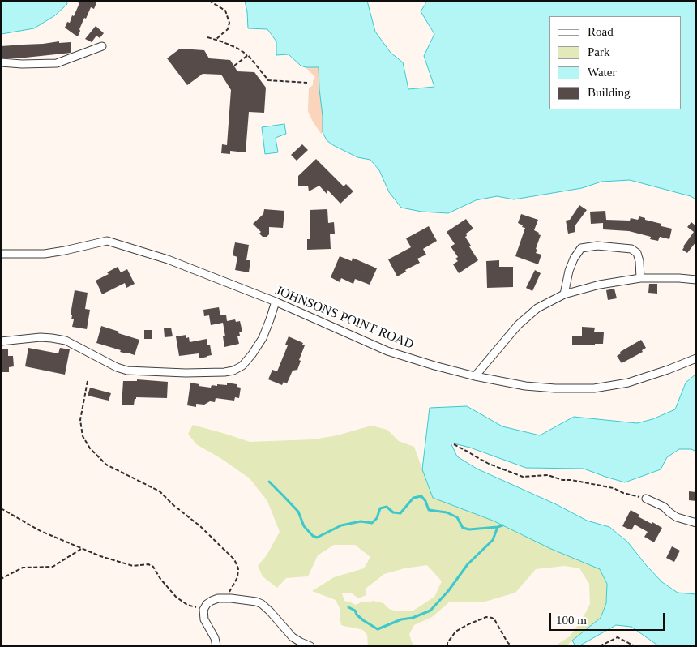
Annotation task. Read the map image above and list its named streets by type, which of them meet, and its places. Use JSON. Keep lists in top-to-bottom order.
{
  "streets": {
    "street": ["JOHNSONS POINT ROAD"]
  },
  "legend": [
    "Road",
    "Park",
    "Water",
    "Building"
  ],
  "scale_bar": "100 m"
}
